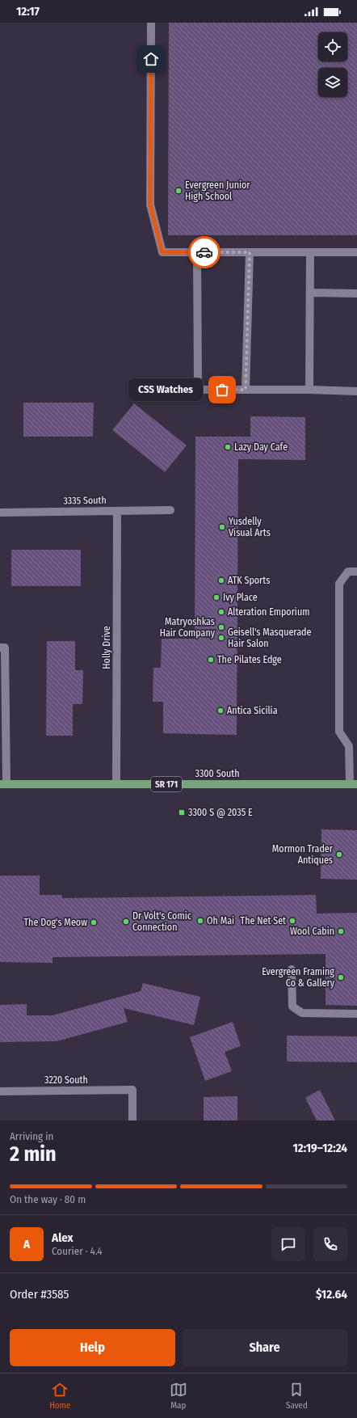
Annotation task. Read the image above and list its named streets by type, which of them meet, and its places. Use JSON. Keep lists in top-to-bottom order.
{
  "streets": {
    "main road": ["3300 South", "SR 171"],
    "street": ["3335 South", "Holly Drive", "3220 South"]
  },
  "crossings": [
    ["3335 South", "Holly Drive"],
    ["Holly Drive", "3300 South"]
  ],
  "places": {
    "other": [
      "Evergreen Junior High School",
      "CSS Watches",
      "Lazy Day Cafe",
      "Yusdelly Visual Arts",
      "ATK Sports",
      "Ivy Place",
      "Alteration Emporium",
      "Matryoshkas Hair Company",
      "Geisell's Masquerade Hair Salon",
      "The Pilates Edge",
      "Antica Sicilia",
      "Mormon Trader Antiques",
      "Oh Mai",
      "The Net Set",
      "Dr Volt's Comic Connection",
      "The Dog's Meow",
      "Wool Cabin",
      "Evergreen Framing Co & Gallery"
    ],
    "transit": ["3300 S @ 2035 E"]
  },
  "page": {
    "status": "12:17",
    "bubble": "CSS Watches",
    "heading": ["2 min", "Arriving in", "12:19–12:24"],
    "panel": [
      "Alex",
      "Courier · 4.4",
      "Order #3585",
      "$12.64"
    ],
    "bar": "On the way · 80 m",
    "round": "A",
    "buttons": ["Help", "Share"],
    "tabs": ["Home", "Map", "Saved"]
  }
}
